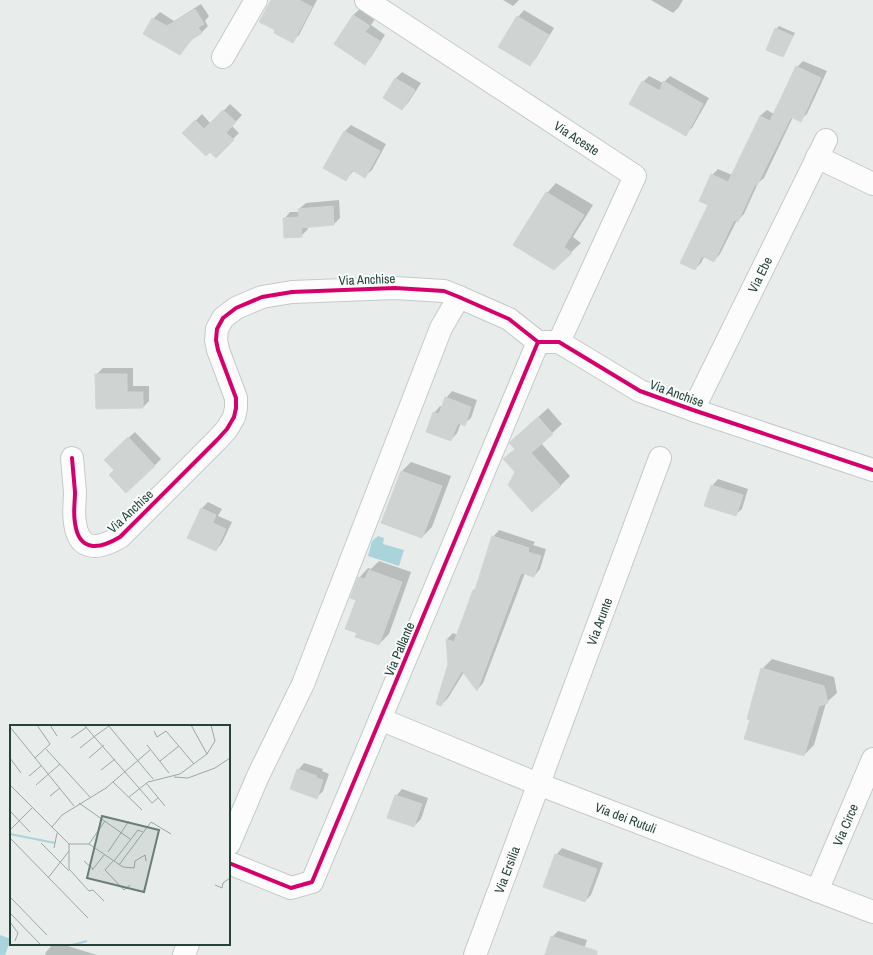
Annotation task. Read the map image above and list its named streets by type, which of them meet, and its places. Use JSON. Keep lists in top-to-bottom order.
{
  "streets": {
    "street": [
      "Via Aceste",
      "Via Ebe",
      "Via Anchise",
      "Via Arunte",
      "Via Pallante",
      "Via dei Rutuli",
      "Via Circe",
      "Via Ersilia"
    ]
  },
  "crossings": [
    ["Via Aceste", "Via Anchise"],
    ["Via Aceste", "Via Pallante"],
    ["Via Ebe", "Via Anchise"],
    ["Via Anchise", "Via Pallante"],
    ["Via Arunte", "Via dei Rutuli"],
    ["Via Arunte", "Via Ersilia"],
    ["Via Pallante", "Via dei Rutuli"],
    ["Via dei Rutuli", "Via Circe"],
    ["Via dei Rutuli", "Via Ersilia"]
  ]
}
